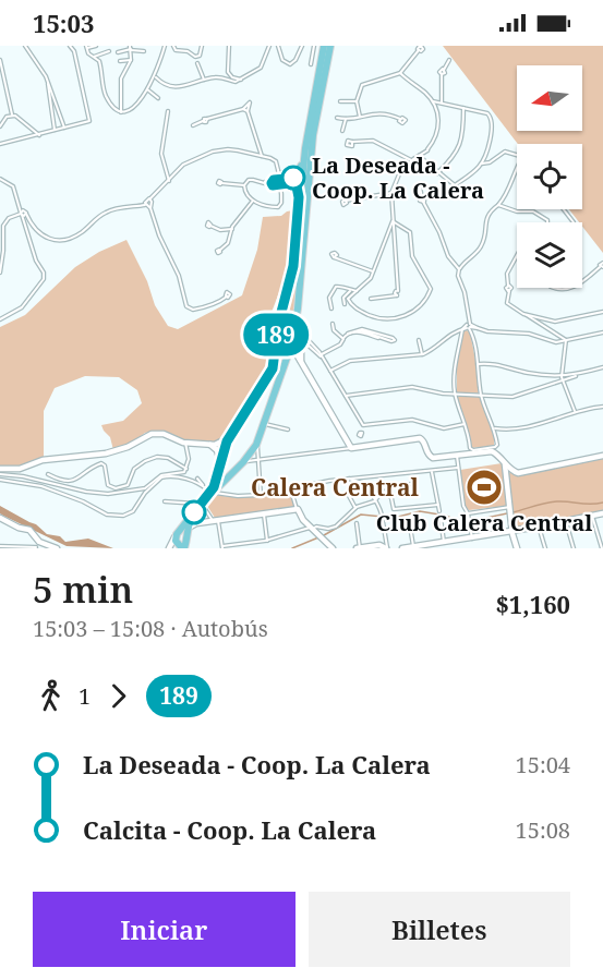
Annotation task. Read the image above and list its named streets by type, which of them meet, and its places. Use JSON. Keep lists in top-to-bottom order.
{
  "districts": ["Calera Central"],
  "places": {
    "other": ["La Deseada - Coop. La Calera"],
    "sports": ["Club Calera Central"]
  },
  "lines": ["bus line 189"],
  "north": "left",
  "page": {
    "status": "15:03",
    "on_map": "189",
    "heading": ["5 min", "15:03 – 15:08 · Autobús", "$1,160"],
    "legs": ["1", "189"],
    "list": [
      {
        "name": "La Deseada - Coop. La Calera",
        "value": "15:04"
      },
      {
        "name": "Calcita - Coop. La Calera",
        "value": "15:08"
      }
    ],
    "buttons": ["Iniciar", "Billetes"]
  }
}
